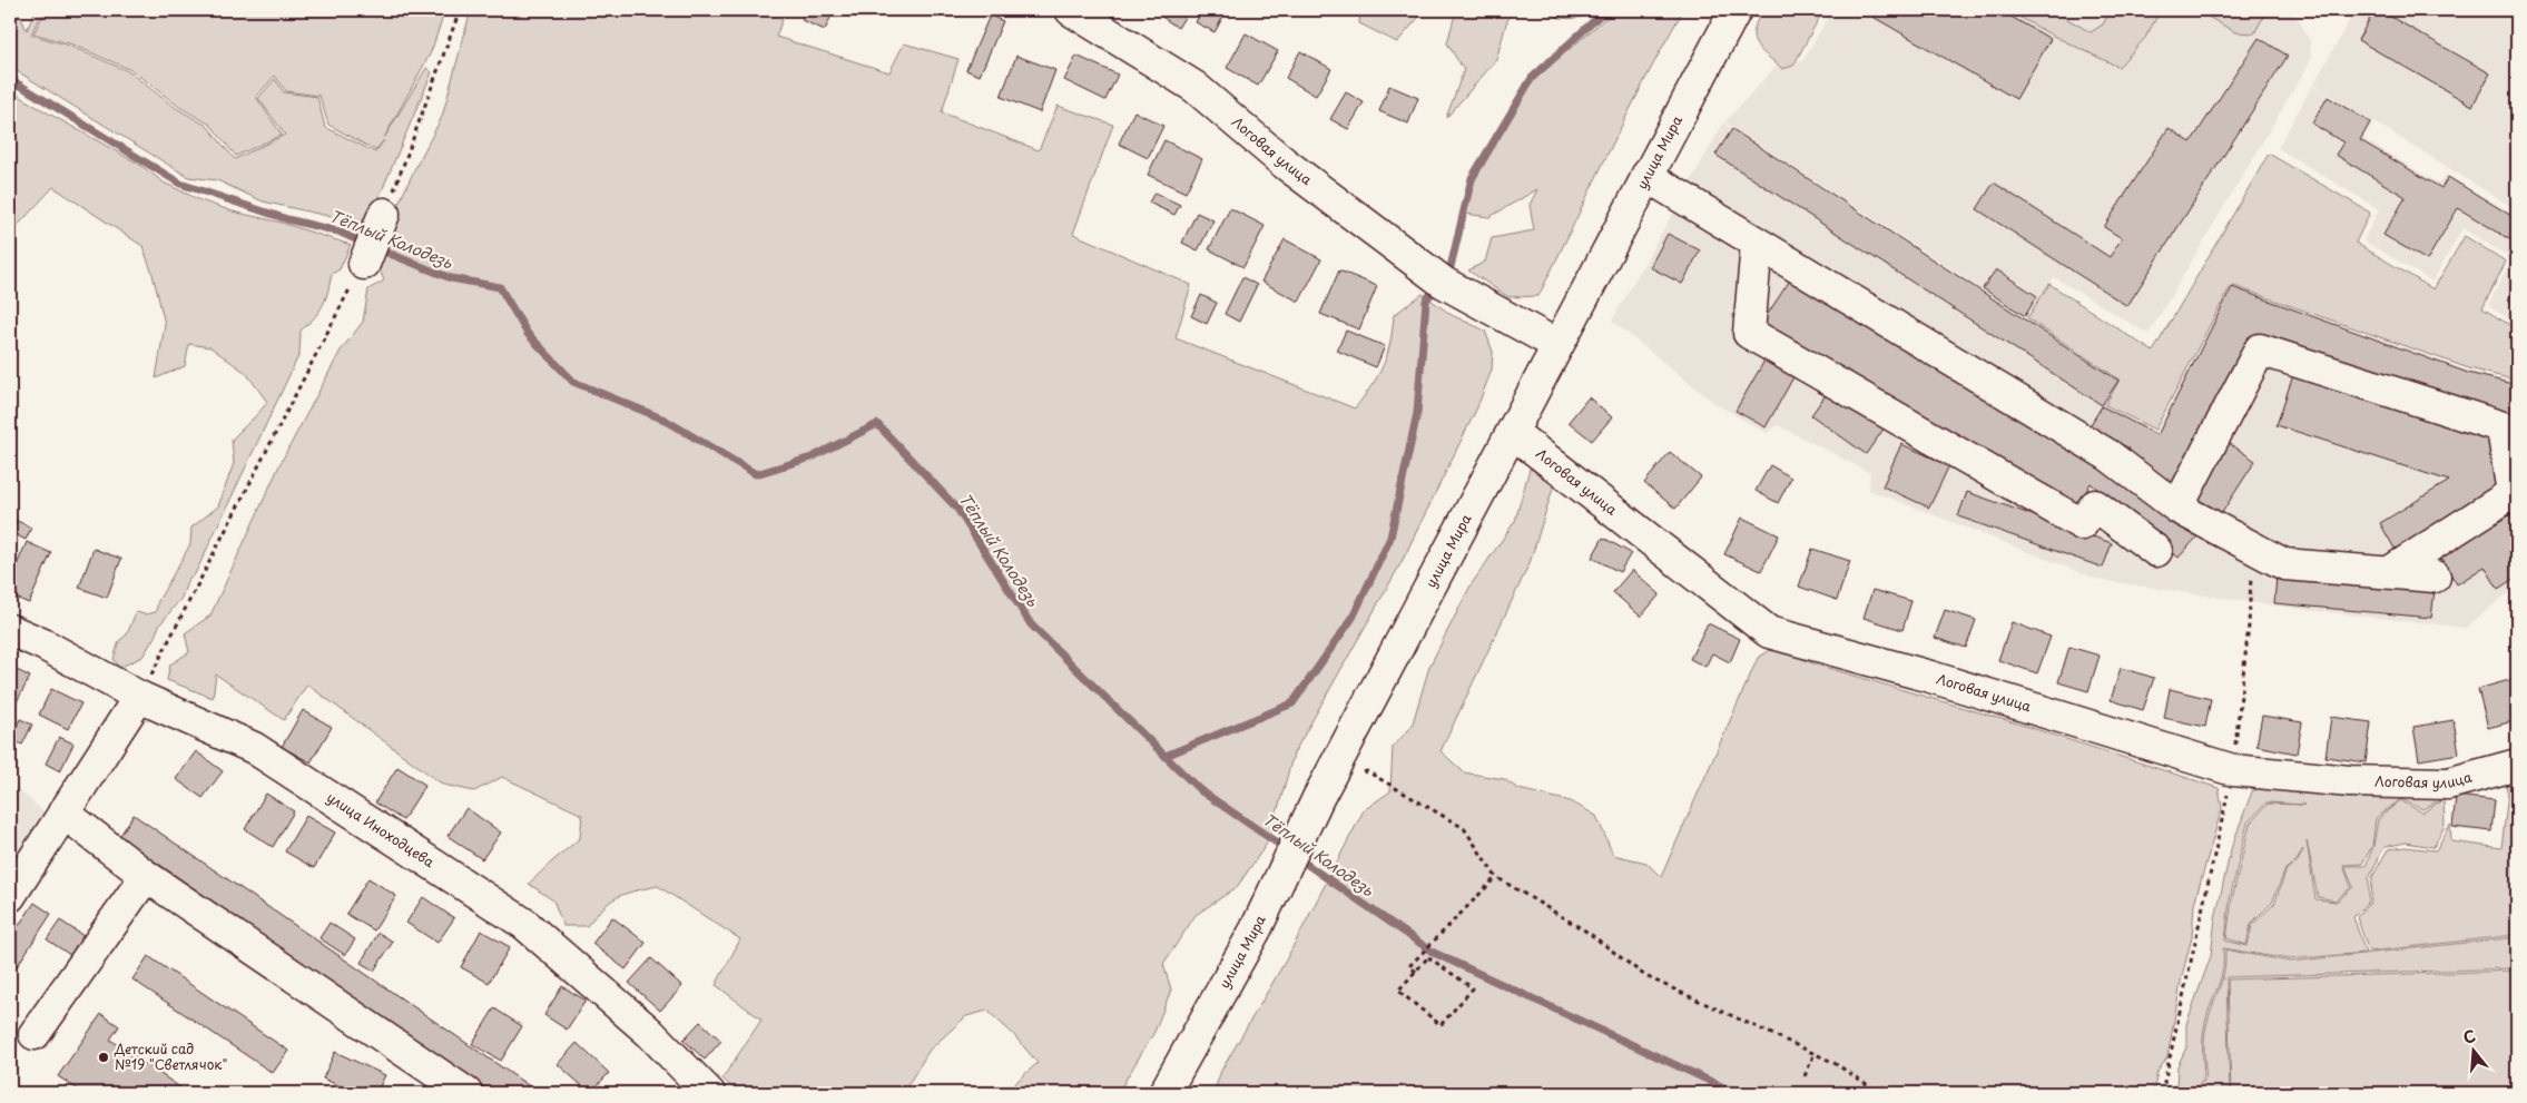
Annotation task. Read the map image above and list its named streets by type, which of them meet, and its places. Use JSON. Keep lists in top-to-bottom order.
{
  "streets": {
    "street": ["Логовая улица", "улица Мира", "улица Иноходцева"]
  },
  "crossings": [
    ["Логовая улица", "улица Мира"]
  ],
  "water": ["Тёплый Колодезь"],
  "places": ["Детский сад №19 \"Светлячок\""],
  "north": "top"
}
